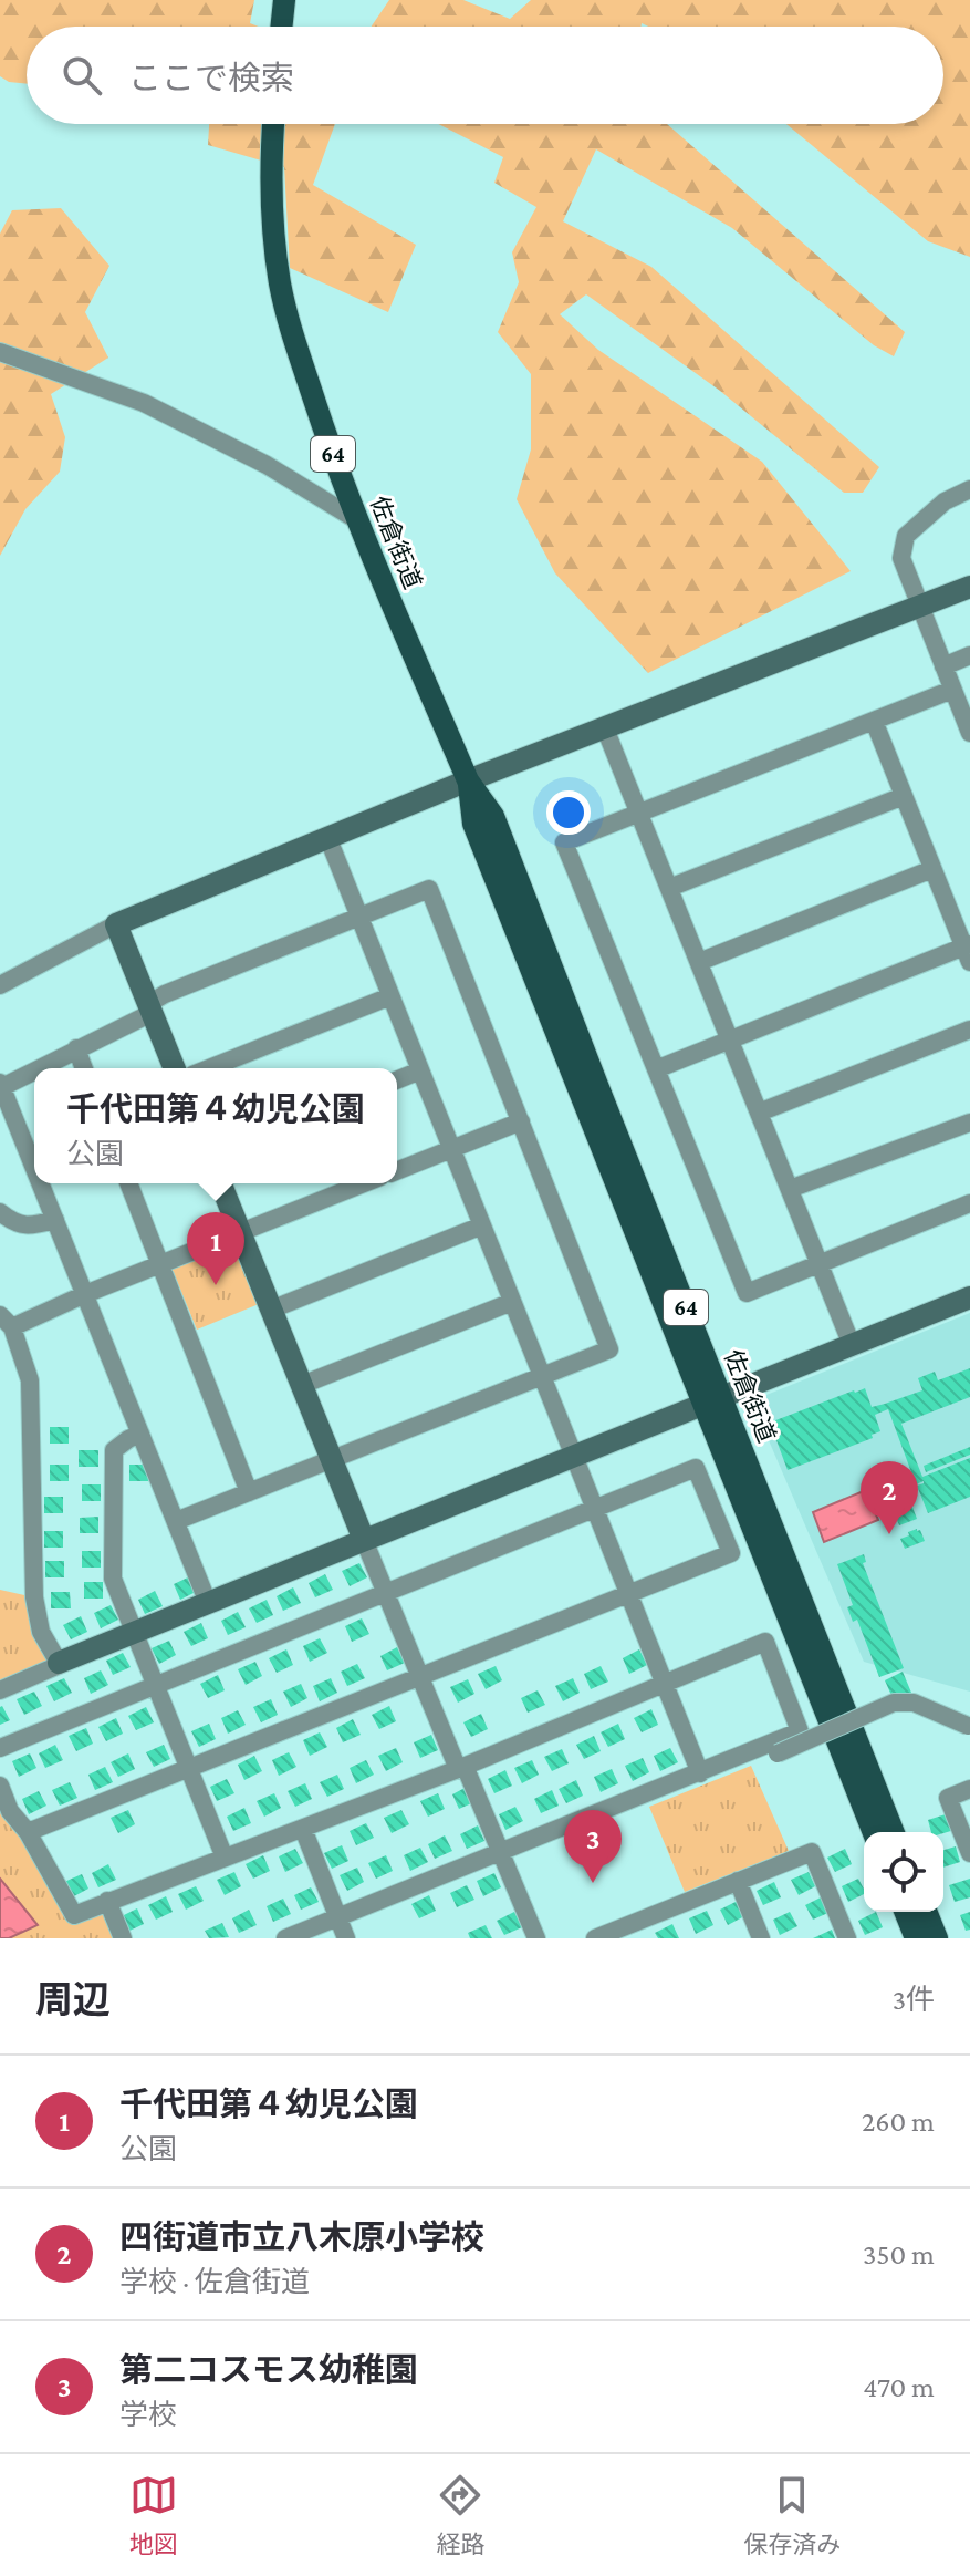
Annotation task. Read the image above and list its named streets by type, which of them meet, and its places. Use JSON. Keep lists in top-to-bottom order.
{
  "streets": {
    "main road": ["64", "佐倉街道"]
  },
  "page": {
    "search": "ここで検索",
    "popup": ["千代田第４幼児公園", "公園"],
    "pins": ["1", "2", "3"],
    "heading": ["周辺", "3件"],
    "list": [
      {
        "mark": "1",
        "name": "千代田第４幼児公園",
        "note": "公園",
        "value": "260 m"
      },
      {
        "mark": "2",
        "name": "四街道市立八木原小学校",
        "note": "学校 · 佐倉街道",
        "value": "350 m"
      },
      {
        "mark": "3",
        "name": "第二コスモス幼稚園",
        "note": "学校",
        "value": "470 m"
      }
    ],
    "nav": ["地図", "経路", "保存済み"]
  }
}
